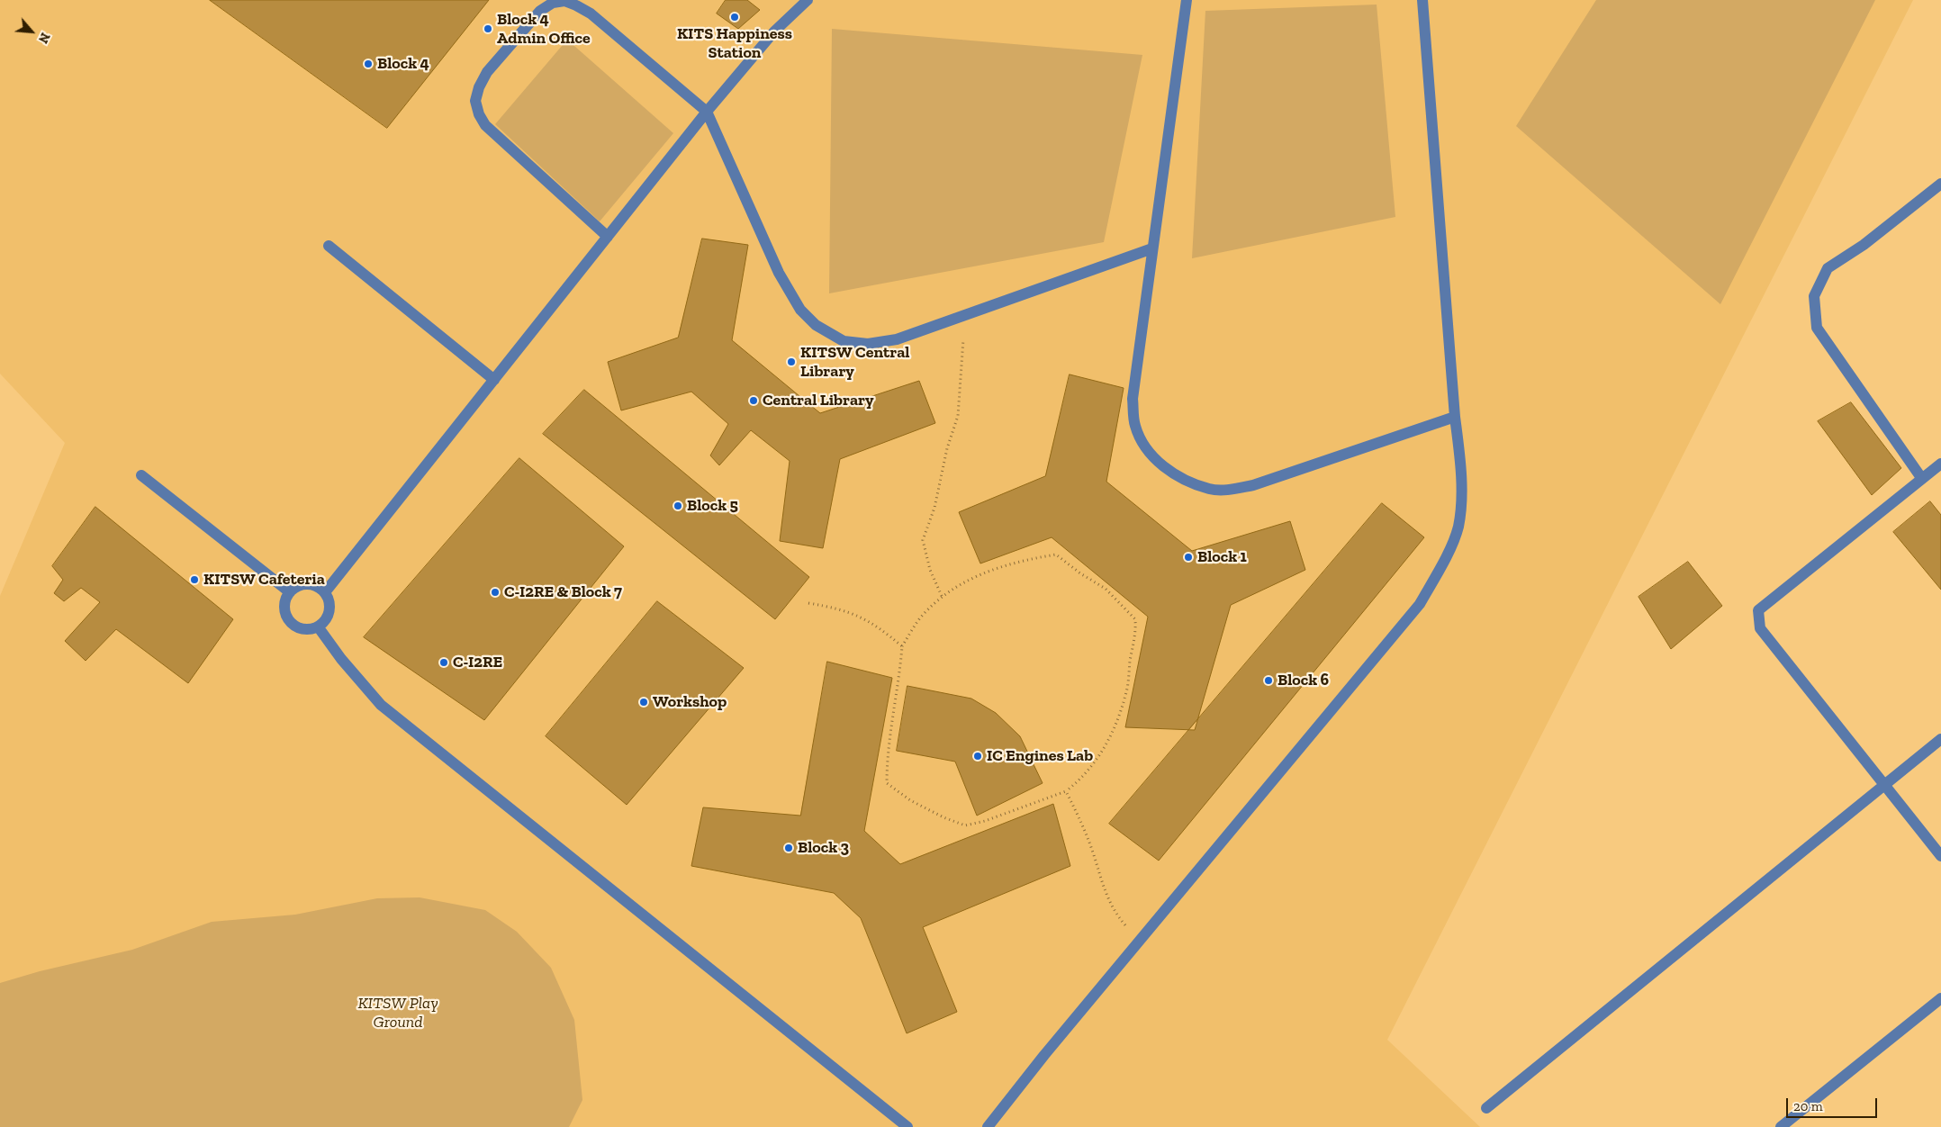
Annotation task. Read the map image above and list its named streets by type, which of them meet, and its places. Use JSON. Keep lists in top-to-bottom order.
{
  "parks": ["KITSW Play Ground"],
  "places": [
    "KITS Happiness Station",
    "Block 4 Admin Office",
    "Block 4",
    "KITSW Central Library",
    "Central Library",
    "Block 5",
    "Block 1",
    "KITSW Cafeteria",
    "C-I2RE & Block 7",
    "C-I2RE",
    "Block 6",
    "Workshop",
    "IC Engines Lab",
    "Block 3"
  ],
  "scale_bar": "20 m",
  "north": "bottom right"
}
